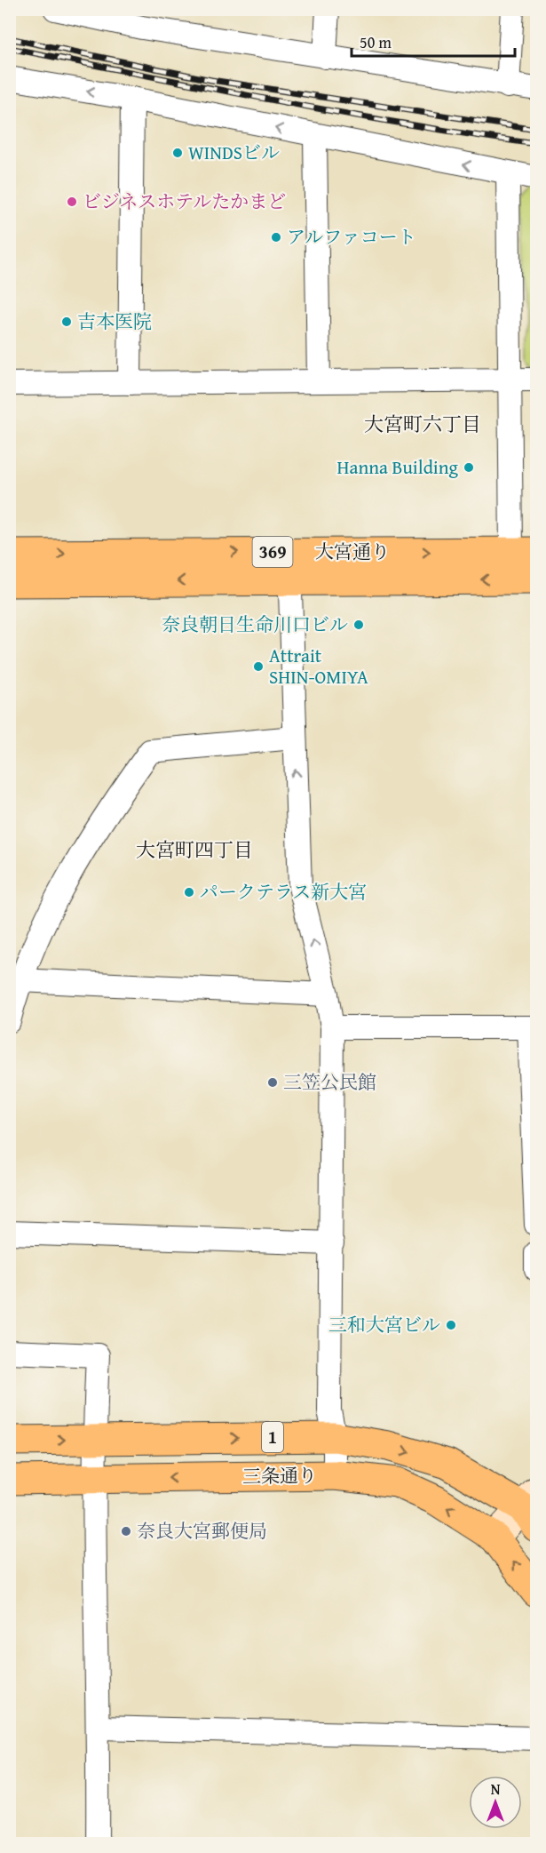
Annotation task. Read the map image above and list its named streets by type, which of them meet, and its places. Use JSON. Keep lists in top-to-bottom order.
{
  "streets": {
    "main road": [
      "369",
      "大宮通り",
      "1",
      "三条通り"
    ]
  },
  "crossings": [
    ["1", "三条通り"]
  ],
  "districts": ["大宮町六丁目", "大宮町四丁目"],
  "places": [
    "WINDSビル",
    "ビジネスホテルたかまど",
    "アルファコート",
    "吉本医院",
    "Hanna Building",
    "奈良朝日生命川口ビル",
    "Attrait SHIN-OMIYA",
    "パークテラス新大宮",
    "三笠公民館",
    "三和大宮ビル",
    "奈良大宮郵便局"
  ],
  "scale_bar": "50 m",
  "north": "top"
}
